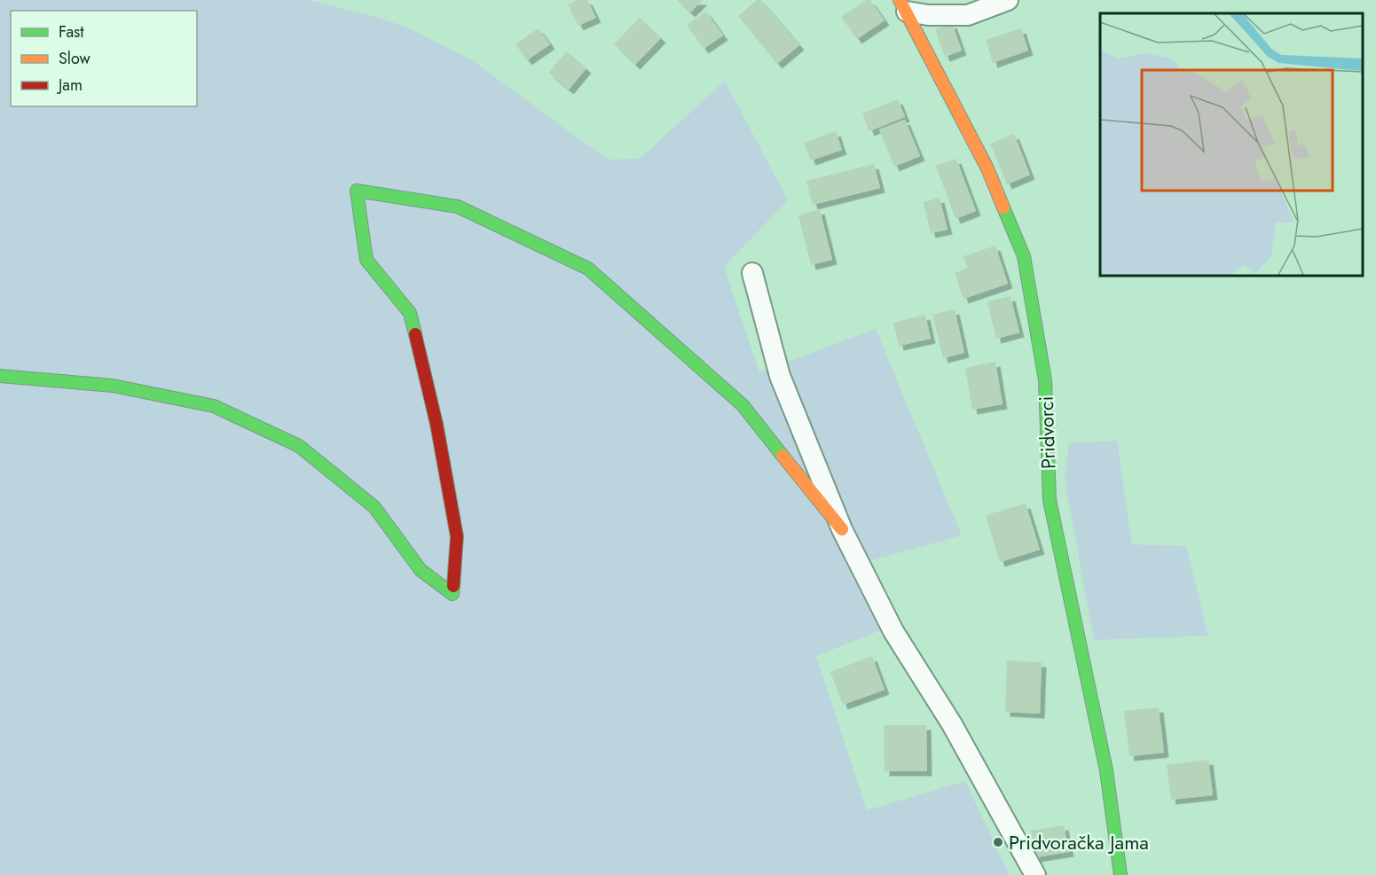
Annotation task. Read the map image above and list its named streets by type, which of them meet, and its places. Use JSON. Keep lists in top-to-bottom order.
{
  "streets": {
    "street": ["Pridvorci"]
  },
  "places": ["Pridvoračka Jama"],
  "legend": ["Fast", "Slow", "Jam"]
}
